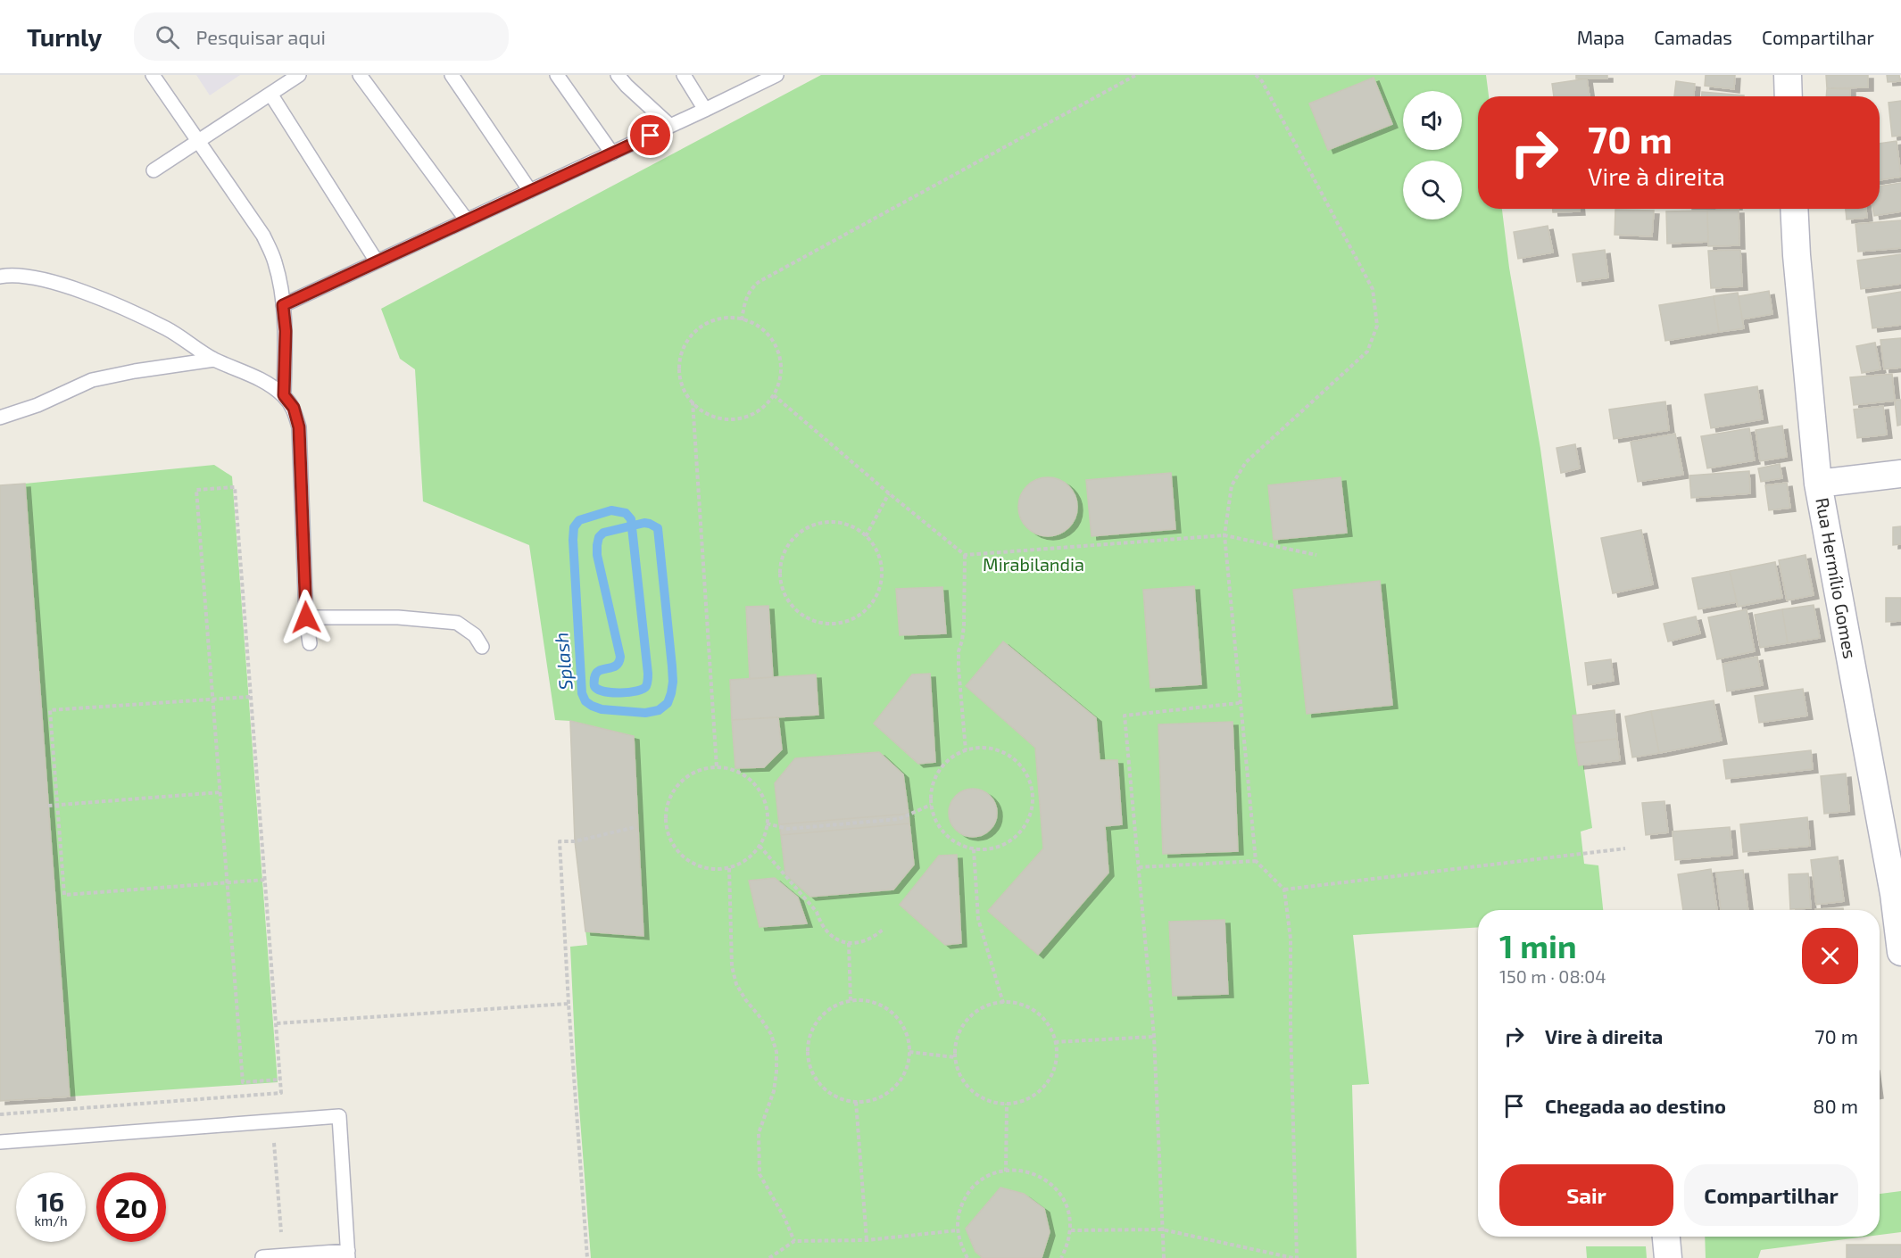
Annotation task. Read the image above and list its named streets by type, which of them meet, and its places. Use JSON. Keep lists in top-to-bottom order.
{
  "streets": {
    "street": ["Rua Hermílio Gomes"]
  },
  "water": ["Splash"],
  "parks": ["Mirabilandia"],
  "page": {
    "header": "Turnly",
    "search": "Pesquisar aqui",
    "nav": ["Mapa", "Camadas", "Compartilhar"],
    "turn": ["70 m", "Vire à direita"],
    "heading": ["1 min", "150 m · 08:04"],
    "list": [
      {
        "name": "Vire à direita",
        "value": "70 m"
      },
      {
        "name": "Chegada ao destino",
        "value": "80 m"
      }
    ],
    "buttons": ["Sair", "Compartilhar"],
    "speed": "16 km/h",
    "limit": "20"
  }
}
